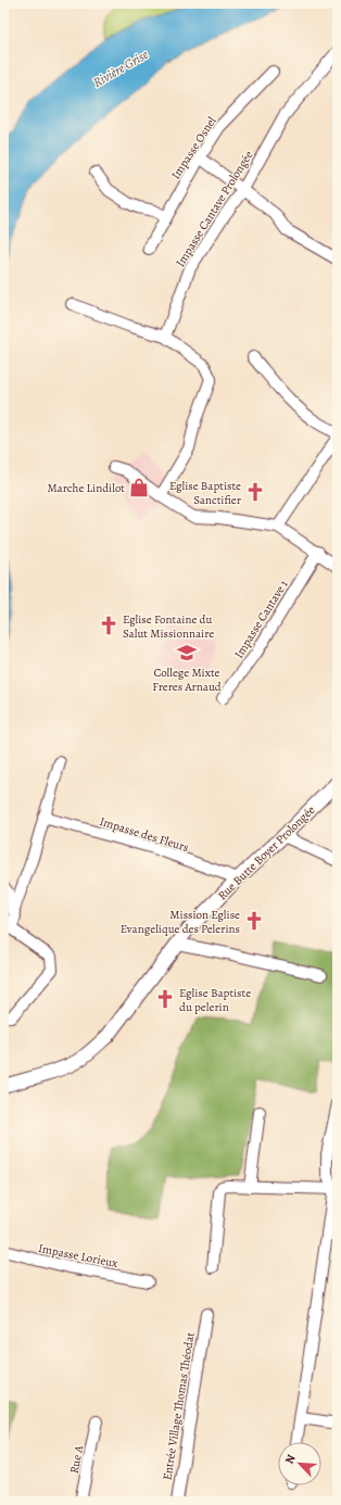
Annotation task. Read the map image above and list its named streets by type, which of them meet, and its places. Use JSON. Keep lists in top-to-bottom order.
{
  "streets": {
    "street": [
      "Impasse Osnel",
      "Impasse Cantave Prolongée",
      "Impasse Cantave 1",
      "Impasse des Fleurs",
      "Rue Butte Boyer Prolongée",
      "Impasse Lorieux",
      "Entrée Village Thomas Théodat",
      "Rue A"
    ]
  },
  "crossings": [
    ["Impasse des Fleurs", "Rue Butte Boyer Prolongée"]
  ],
  "water": ["Rivière Grise"],
  "places": {
    "shop": ["Marche Lindilot"],
    "church": [
      "Eglise Baptiste Sanctifier",
      "Eglise Fontaine du Salut Missionnaire",
      "Mission Eglise Evangelique des Pelerins",
      "Eglise Baptiste du pelerin"
    ],
    "school or university": ["College Mixte Freres Arnaud"]
  },
  "north": "top left"
}
